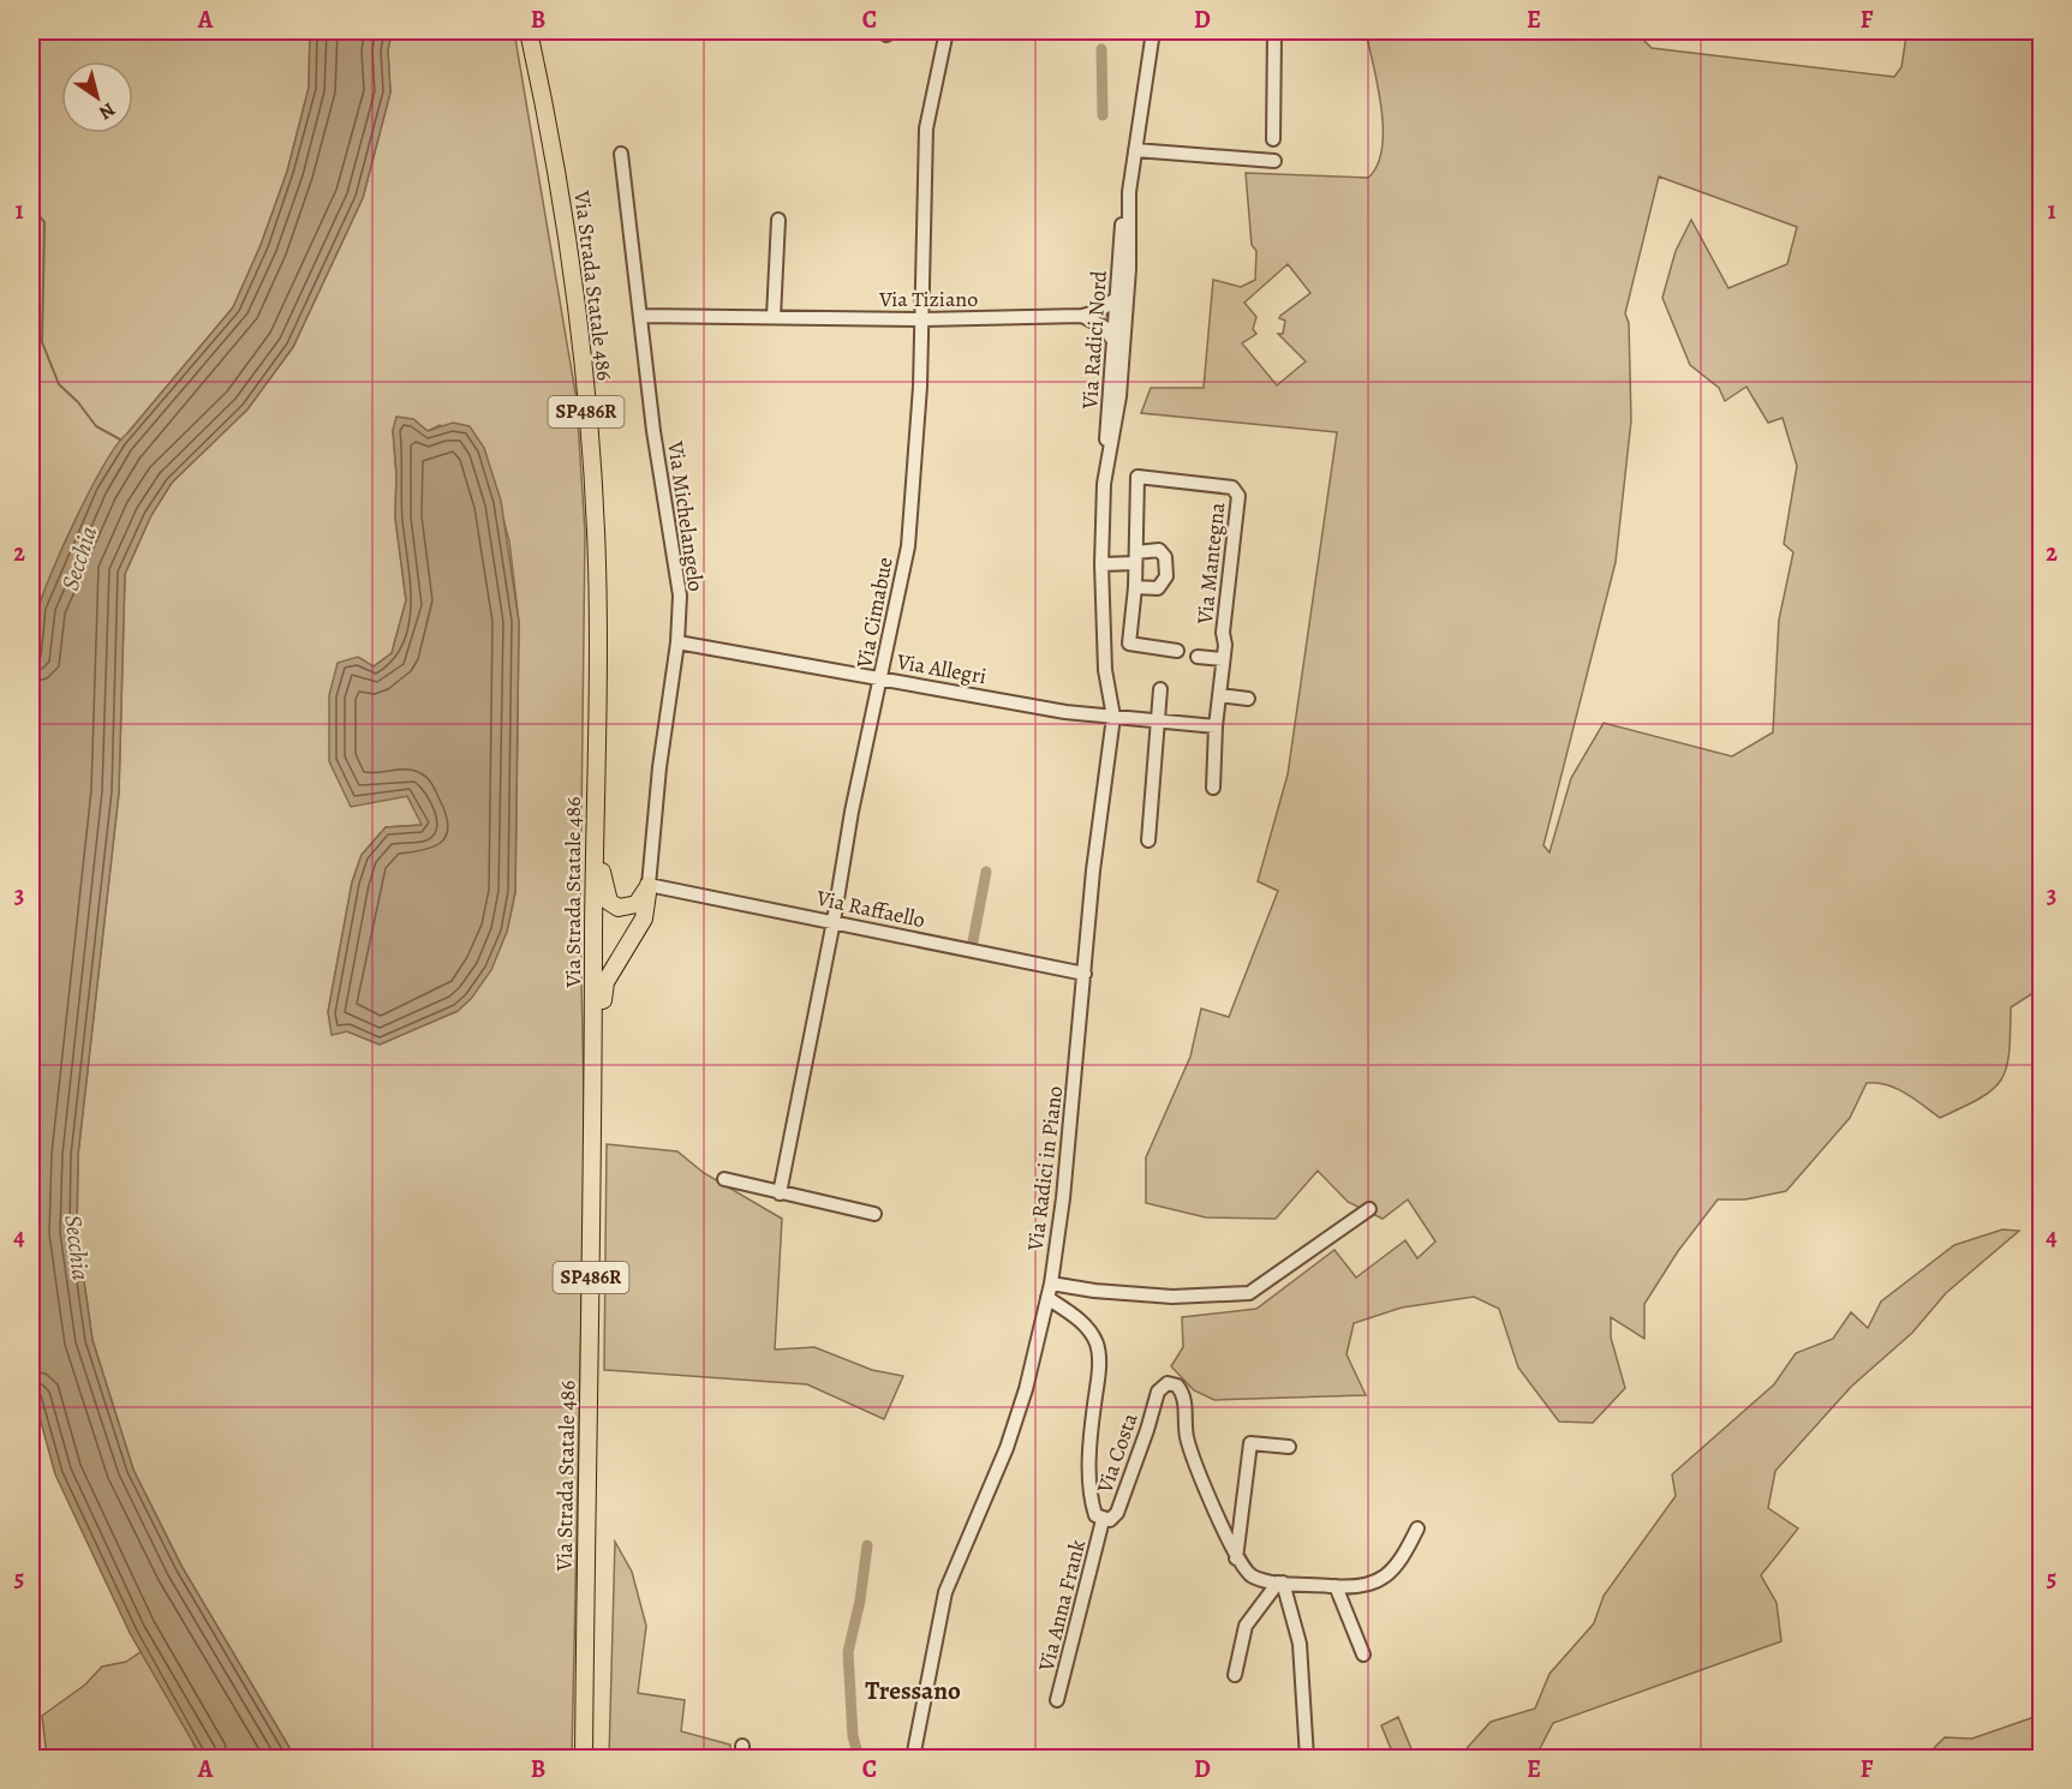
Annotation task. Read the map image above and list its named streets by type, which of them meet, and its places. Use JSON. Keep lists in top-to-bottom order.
{
  "streets": {
    "main road": ["Via Strada Statale 486", "SP486R"],
    "street": [
      "Via Tiziano",
      "Via Radici Nord",
      "Via Michelangelo",
      "Via Mantegna",
      "Via Cimabue",
      "Via Allegri",
      "Via Raffaello",
      "Via Radici in Piano",
      "Via Costa",
      "Via Anna Frank"
    ]
  },
  "crossings": [
    ["Via Tiziano", "Via Michelangelo"],
    ["Via Tiziano", "Via Cimabue"],
    ["Via Radici Nord", "Via Radici in Piano"],
    ["Via Michelangelo", "Via Allegri"],
    ["Via Michelangelo", "Via Raffaello"],
    ["Via Cimabue", "Via Allegri"],
    ["Via Cimabue", "Via Raffaello"],
    ["Via Allegri", "Via Radici in Piano"],
    ["Via Raffaello", "Via Radici in Piano"],
    ["Via Radici in Piano", "Via Costa"],
    ["Via Costa", "Via Anna Frank"]
  ],
  "districts": ["Tressano"],
  "water": ["Secchia"],
  "north": "bottom right",
  "grid": {
    "columns": [
      "A",
      "B",
      "C",
      "D",
      "E",
      "F"
    ],
    "rows": [
      "1",
      "2",
      "3",
      "4",
      "5"
    ]
  }
}
